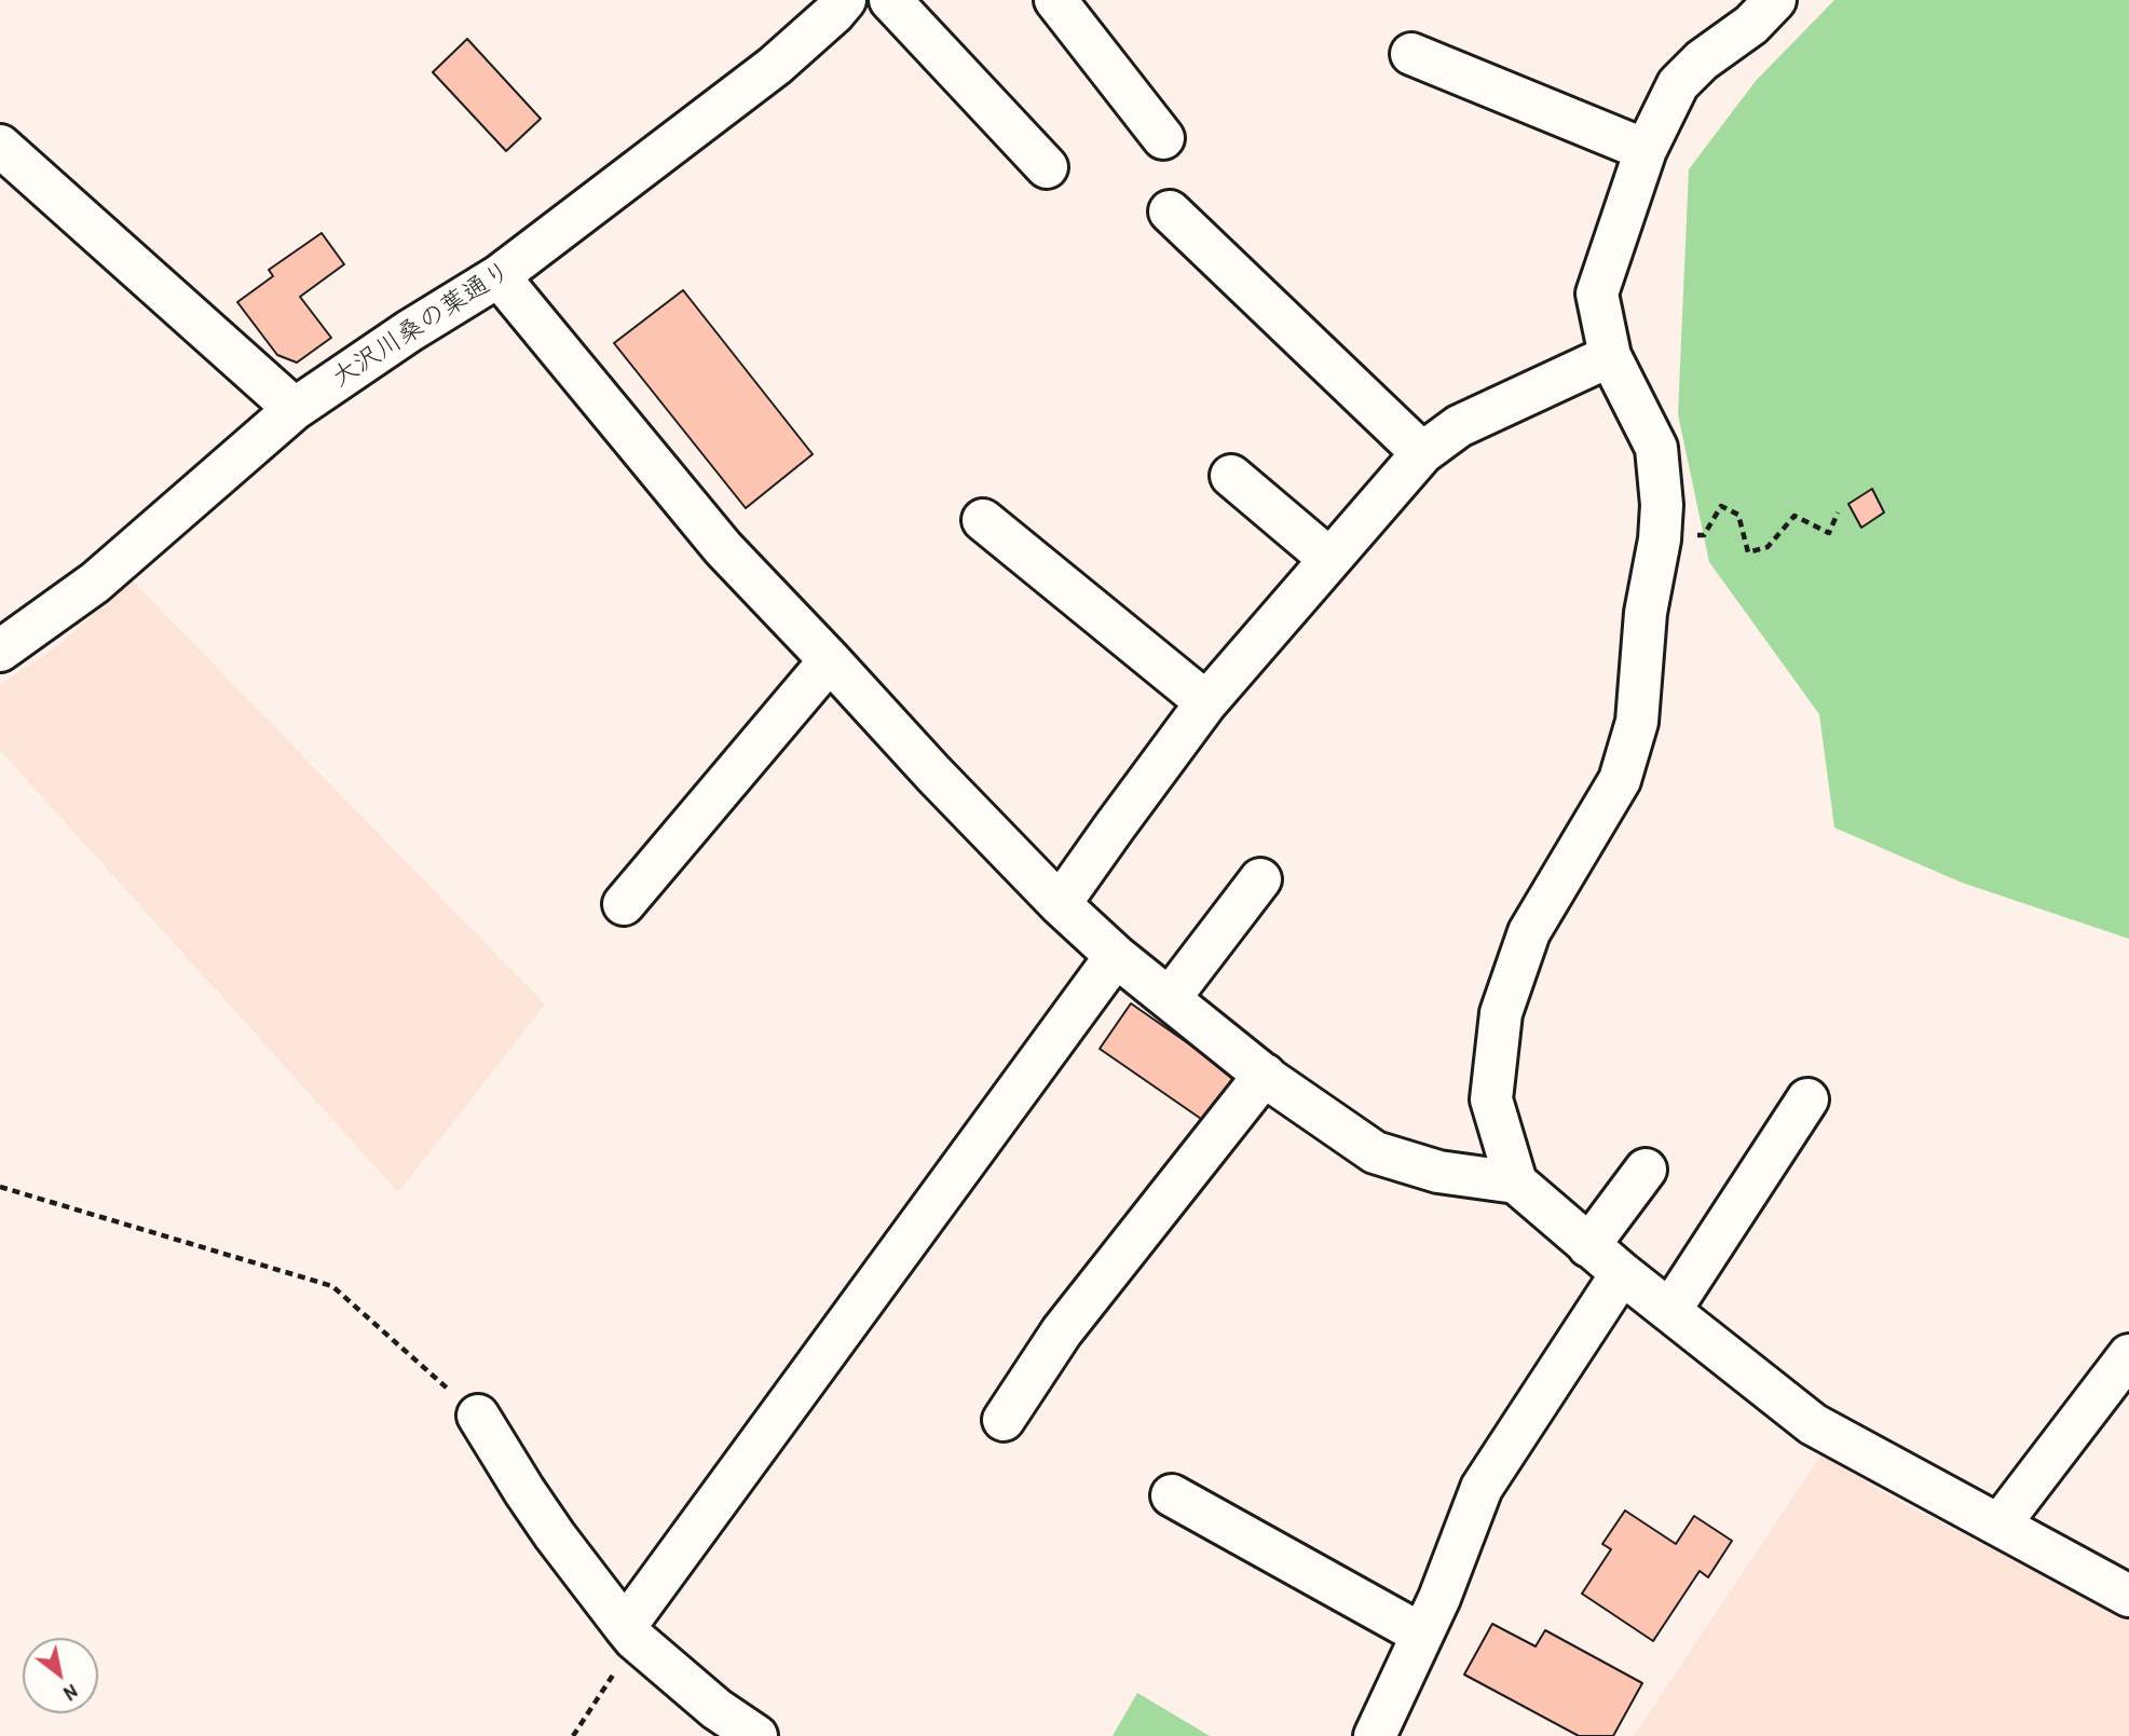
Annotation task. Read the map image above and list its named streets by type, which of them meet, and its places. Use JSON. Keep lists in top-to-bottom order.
{
  "streets": {
    "street": ["大沢川桑の葉通り"]
  },
  "north": "bottom right"
}
